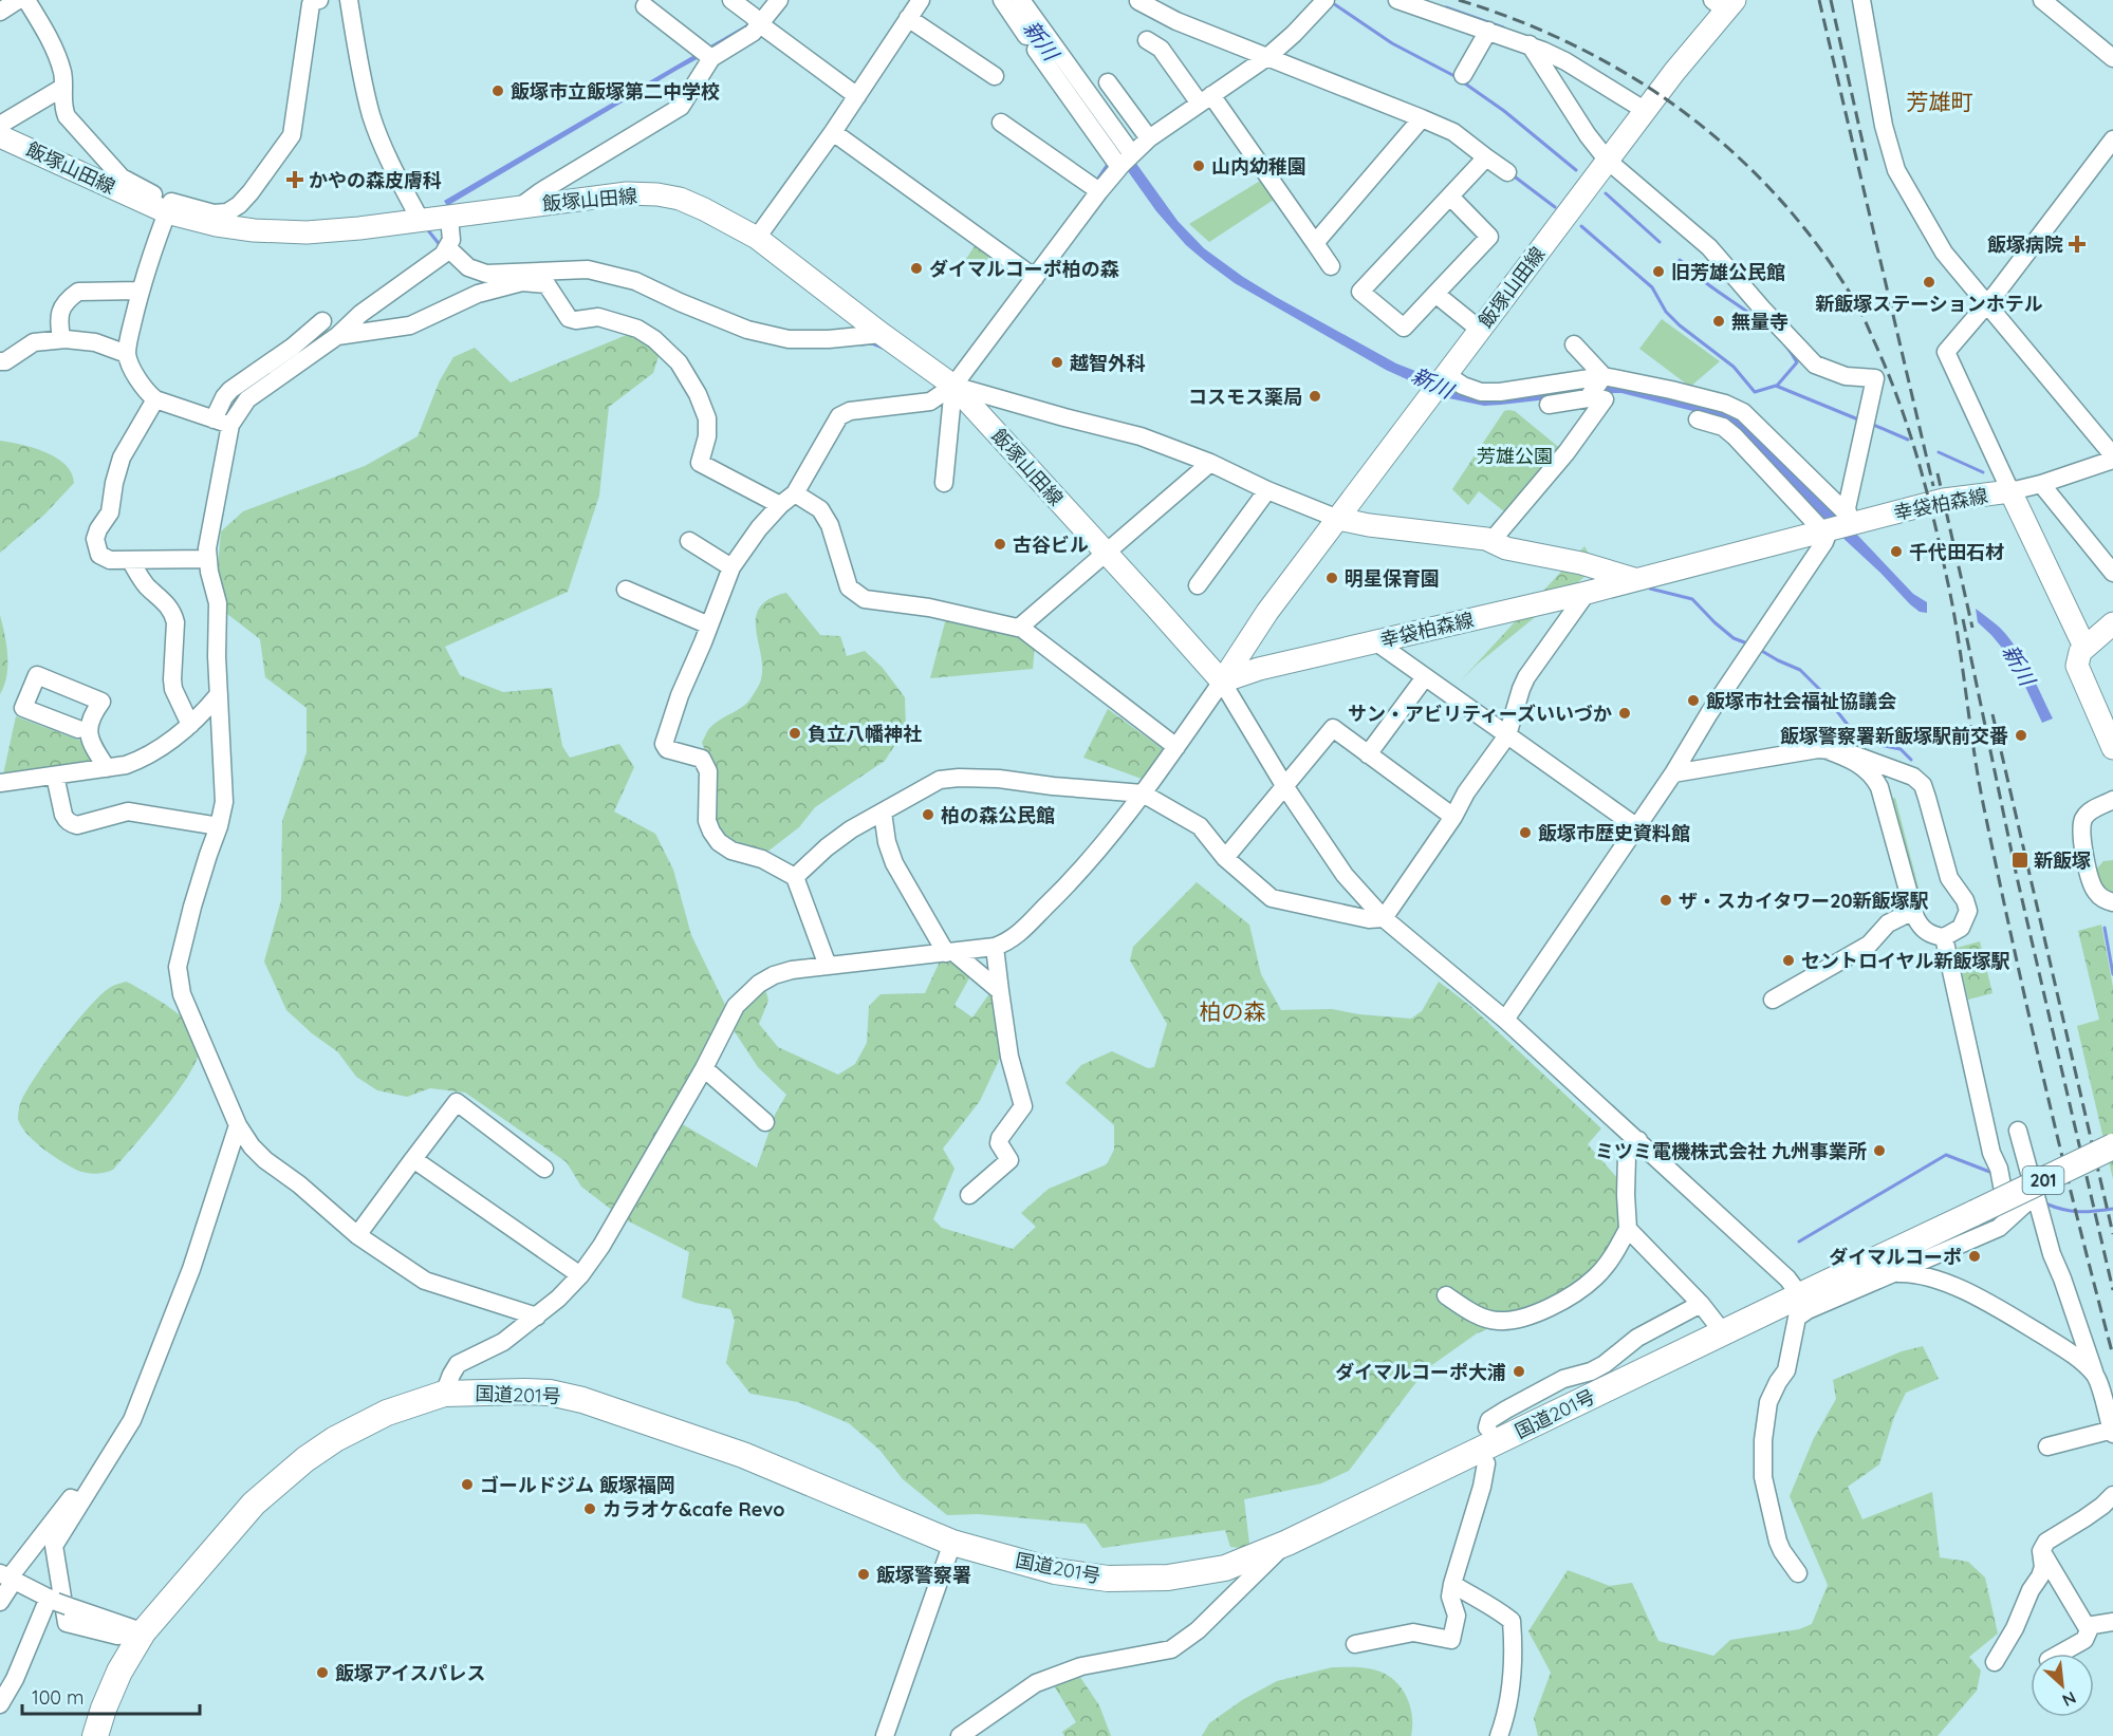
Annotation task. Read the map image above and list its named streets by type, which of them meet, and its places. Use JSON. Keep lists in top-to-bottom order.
{
  "streets": {
    "highway": ["201", "国道201号"],
    "main road": ["飯塚山田線", "幸袋柏森線"]
  },
  "crossings": [
    ["飯塚山田線", "幸袋柏森線"]
  ],
  "districts": ["芳雄町", "柏の森"],
  "water": ["新川"],
  "parks": ["芳雄公園"],
  "places": {
    "other": [
      "飯塚市立飯塚第二中学校",
      "山内幼稚園",
      "ダイマルコーポ柏の森",
      "旧芳雄公民館",
      "新飯塚ステーションホテル",
      "無量寺",
      "越智外科",
      "コスモス薬局",
      "古谷ビル",
      "千代田石材",
      "明星保育園",
      "飯塚市社会福祉協議会",
      "サン・アビリティーズいいづか",
      "負立八幡神社",
      "飯塚警察署新飯塚駅前交番",
      "柏の森公民館",
      "飯塚市歴史資料館",
      "ザ・スカイタワー20新飯塚駅",
      "セントロイヤル新飯塚駅",
      "ミツミ電機株式会社 九州事業所",
      "ダイマルコーポ",
      "ダイマルコーポ大浦",
      "ゴールドジム 飯塚福岡",
      "カラオケ&cafe Revo",
      "飯塚警察署",
      "飯塚アイスパレス"
    ],
    "health": ["かやの森皮膚科", "飯塚病院"],
    "transit": ["新飯塚"]
  },
  "scale_bar": "100 m",
  "north": "bottom right"
}
